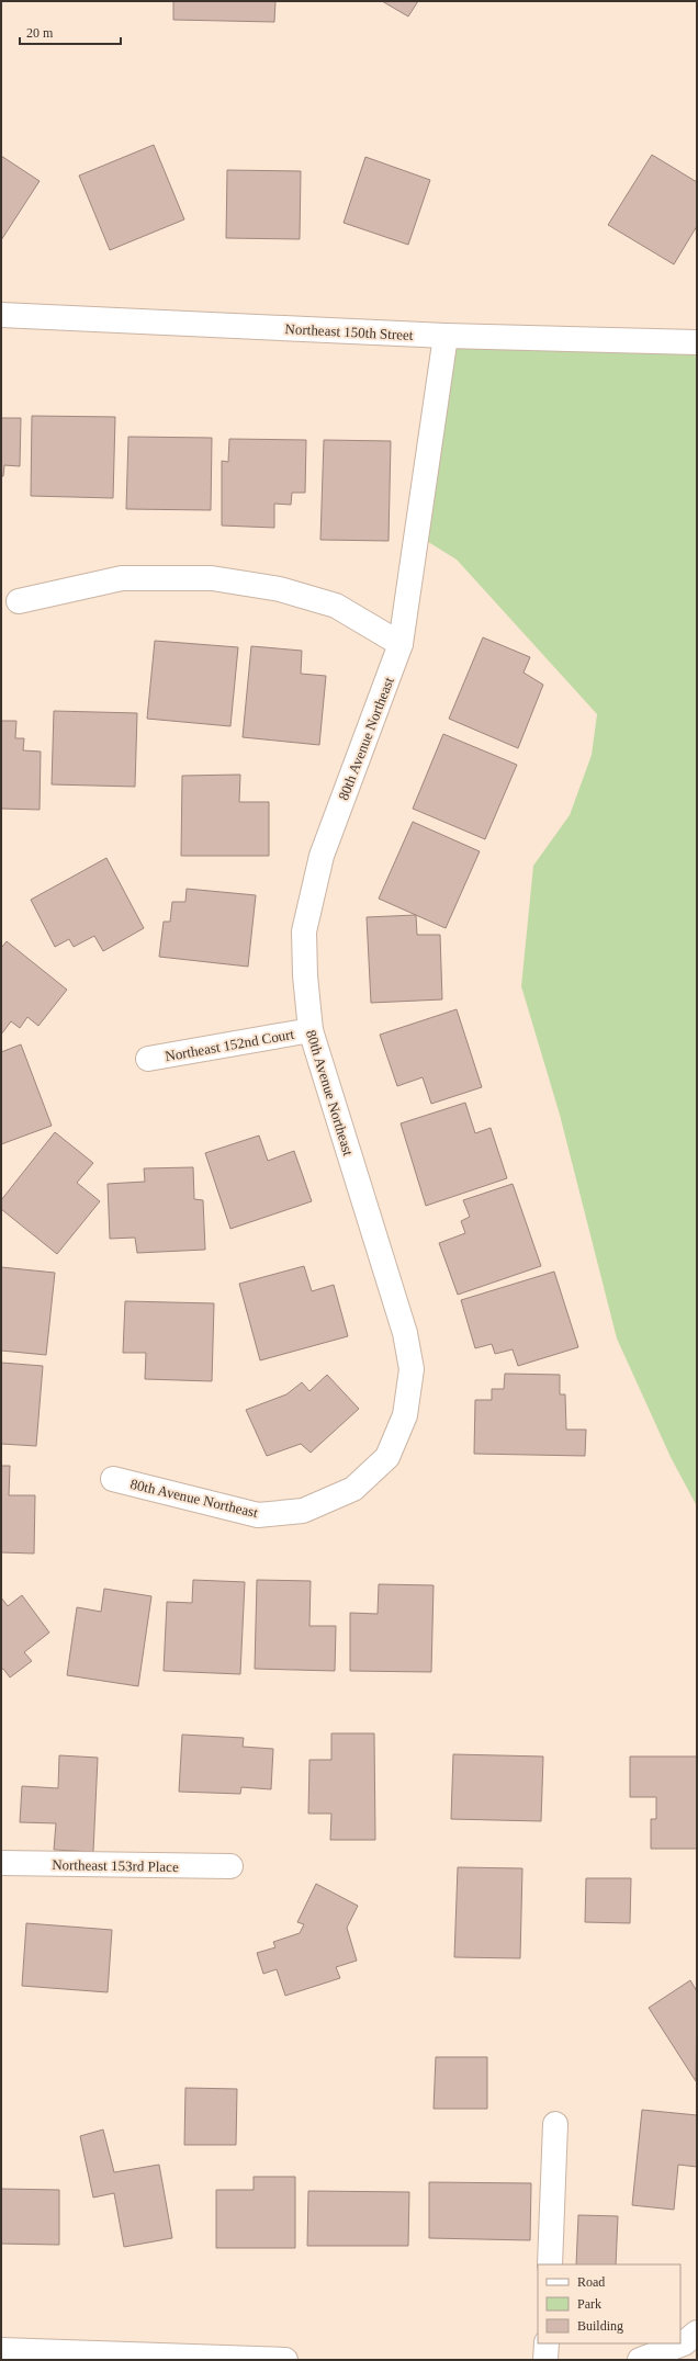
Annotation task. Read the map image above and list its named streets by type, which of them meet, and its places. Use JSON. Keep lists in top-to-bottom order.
{
  "streets": {
    "street": [
      "Northeast 150th Street",
      "80th Avenue Northeast",
      "Northeast 152nd Court",
      "Northeast 153rd Place"
    ]
  },
  "crossings": [
    ["Northeast 150th Street", "80th Avenue Northeast"],
    ["80th Avenue Northeast", "Northeast 152nd Court"]
  ],
  "legend": ["Road", "Park", "Building"],
  "scale_bar": "20 m"
}
